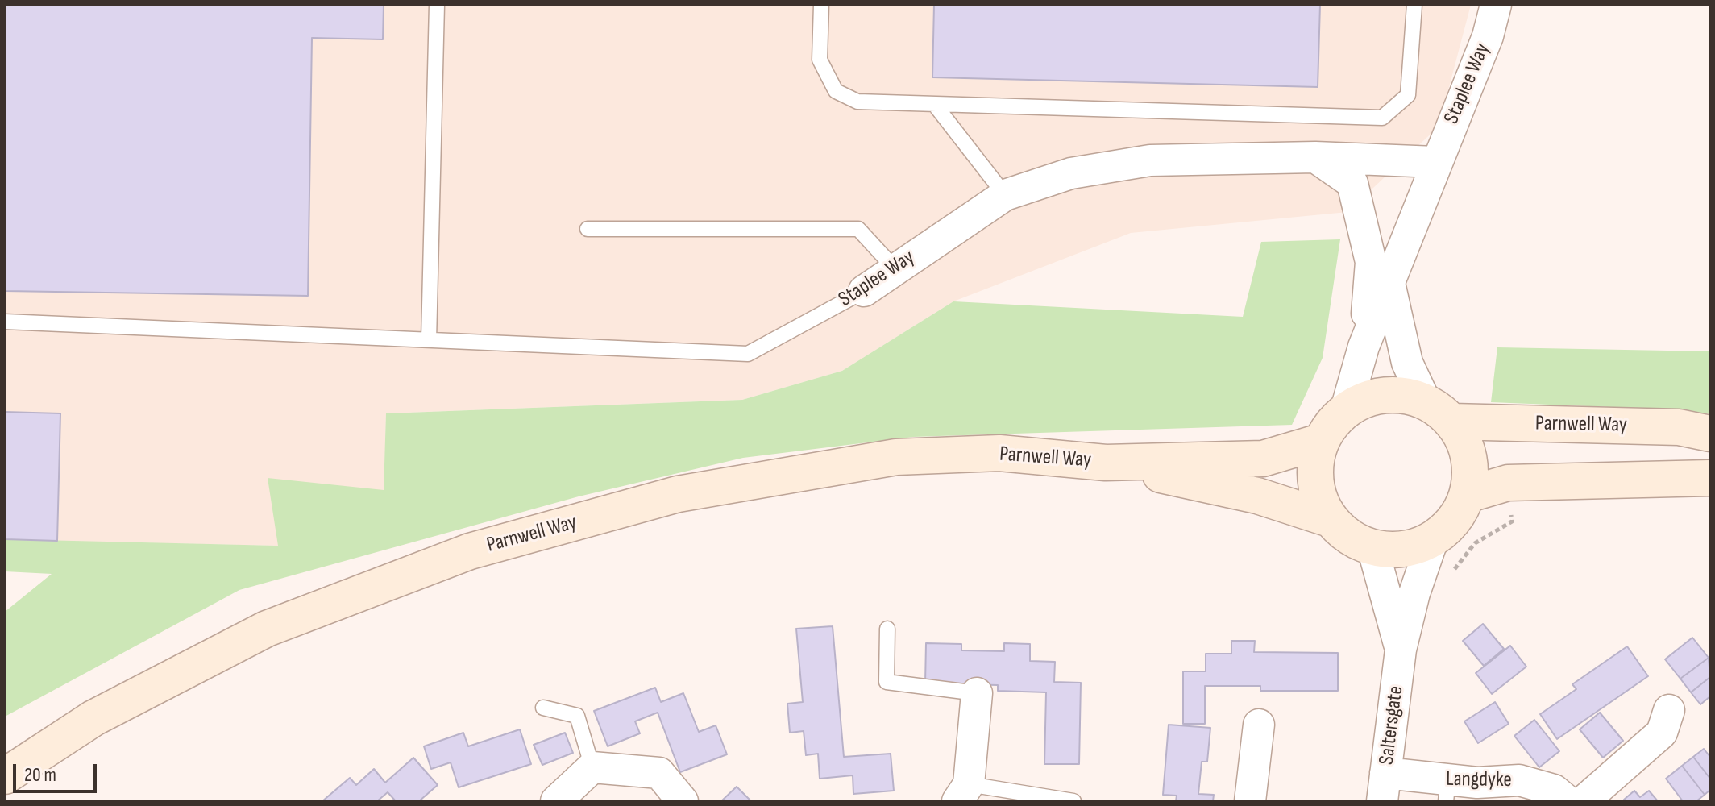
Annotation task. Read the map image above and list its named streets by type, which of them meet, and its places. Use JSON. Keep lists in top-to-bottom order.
{
  "streets": {
    "street": [
      "Staplee Way",
      "Parnwell Way",
      "Saltersgate",
      "Langdyke"
    ]
  },
  "crossings": [
    ["Staplee Way", "Parnwell Way"],
    ["Staplee Way", "Saltersgate"],
    ["Parnwell Way", "Saltersgate"],
    ["Saltersgate", "Langdyke"]
  ],
  "scale_bar": "20 m"
}
